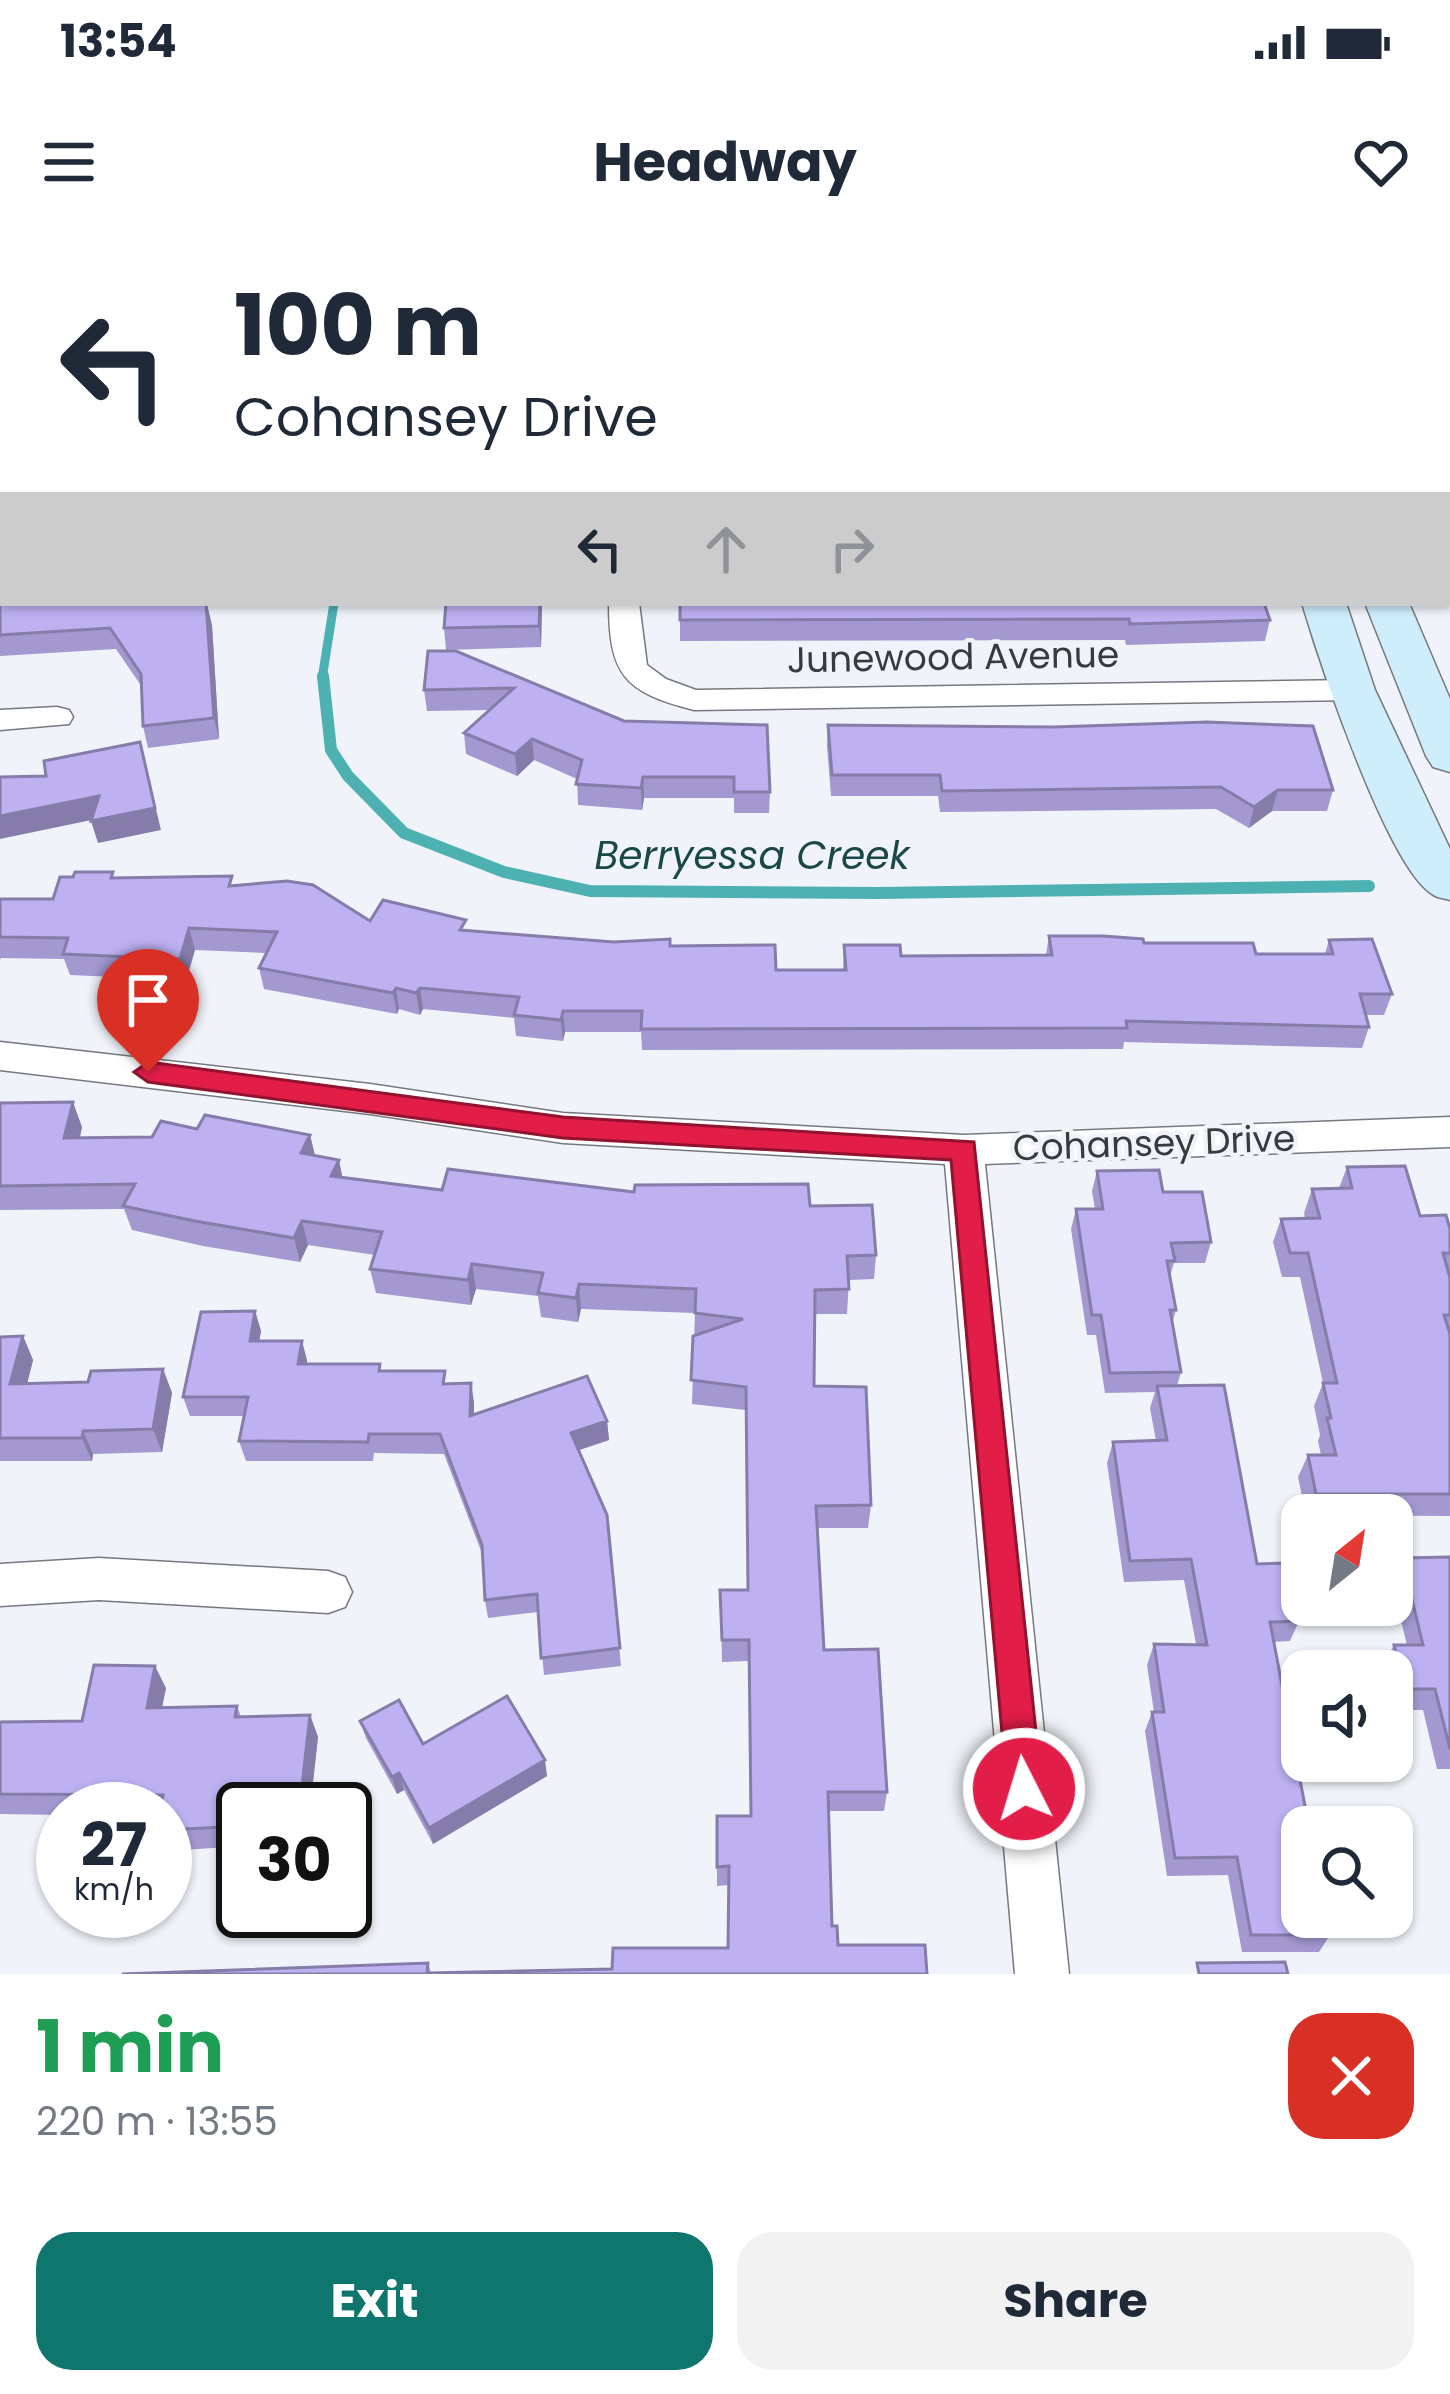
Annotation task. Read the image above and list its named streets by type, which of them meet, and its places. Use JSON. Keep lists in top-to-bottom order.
{
  "streets": {
    "street": ["Junewood Avenue", "Cohansey Drive"]
  },
  "water": ["Berryessa Creek"],
  "north": "top right",
  "page": {
    "status": "13:54",
    "header": "Headway",
    "turn": ["100 m", "Cohansey Drive"],
    "speed": "27 km/h",
    "limit": "30",
    "heading": ["1 min", "220 m · 13:55"],
    "buttons": ["Exit", "Share"]
  }
}
